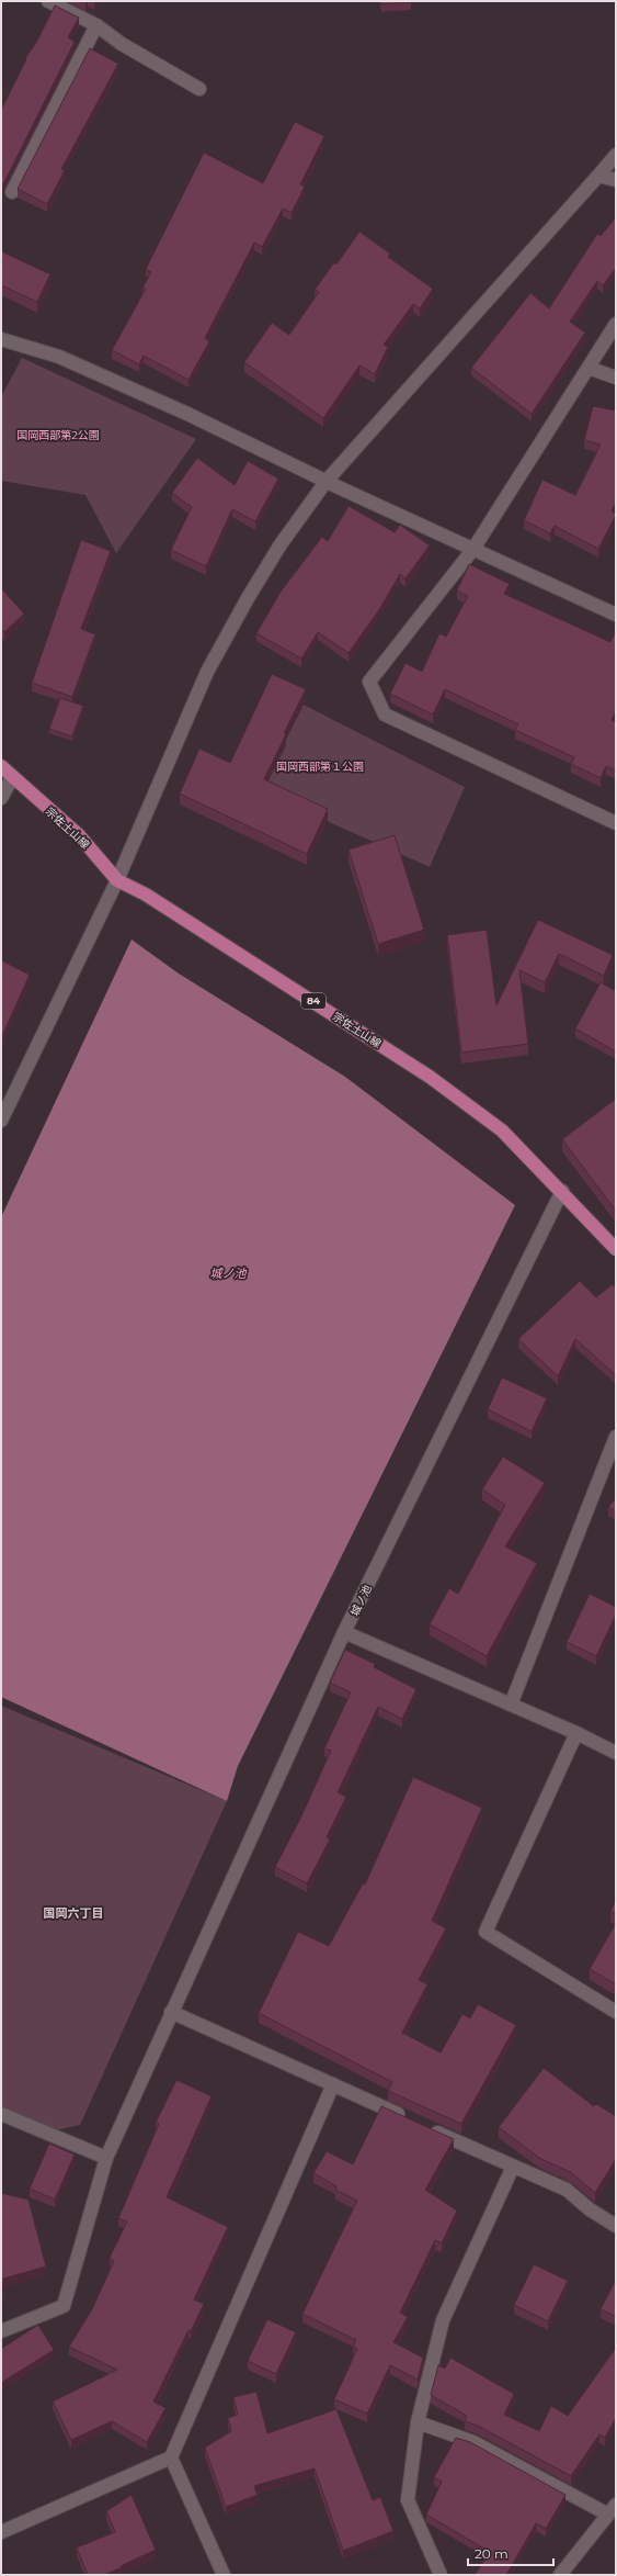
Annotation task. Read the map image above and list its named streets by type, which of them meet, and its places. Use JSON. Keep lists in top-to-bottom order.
{
  "streets": {
    "main road": ["宗佐土山線", "84"],
    "street": ["城ノ池"]
  },
  "crossings": [
    ["宗佐土山線", "城ノ池"]
  ],
  "districts": ["国岡六丁目"],
  "water": ["城ノ池"],
  "parks": ["国岡西部第2公園", "国岡西部第１公園"],
  "scale_bar": "20 m"
}
